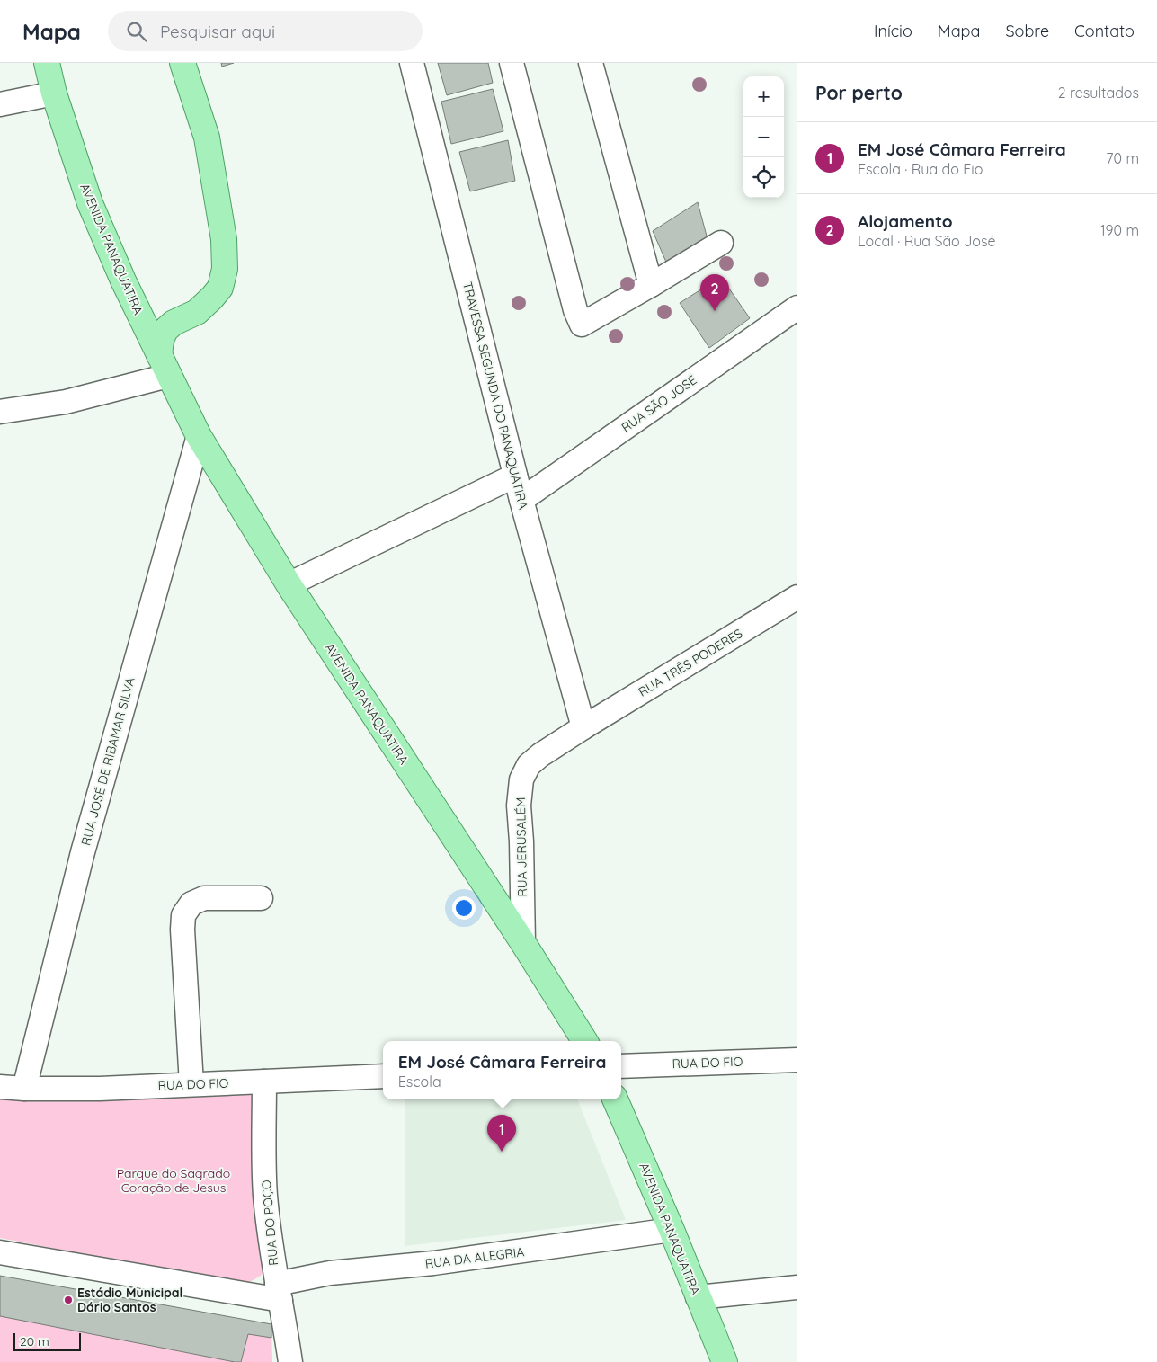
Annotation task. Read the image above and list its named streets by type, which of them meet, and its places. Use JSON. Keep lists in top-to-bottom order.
{
  "streets": {
    "main road": ["AVENIDA PANAQUATIRA"],
    "street": [
      "TRAVESSA SEGUNDA DO PANAQUATIRA",
      "RUA SÃO JOSÉ",
      "RUA TRÊS PODERES",
      "RUA JOSÉ DE RIBAMAR SILVA",
      "RUA JERUSALÉM",
      "RUA DO FIO",
      "RUA DO POÇO",
      "RUA DA ALEGRIA"
    ]
  },
  "crossings": [
    ["AVENIDA PANAQUATIRA", "RUA JOSÉ DE RIBAMAR SILVA"],
    ["AVENIDA PANAQUATIRA", "RUA JERUSALÉM"],
    ["AVENIDA PANAQUATIRA", "RUA DA ALEGRIA"],
    ["TRAVESSA SEGUNDA DO PANAQUATIRA", "RUA SÃO JOSÉ"],
    ["TRAVESSA SEGUNDA DO PANAQUATIRA", "RUA TRÊS PODERES"],
    ["TRAVESSA SEGUNDA DO PANAQUATIRA", "RUA JERUSALÉM"],
    ["RUA TRÊS PODERES", "RUA JERUSALÉM"],
    ["RUA JOSÉ DE RIBAMAR SILVA", "RUA DO FIO"],
    ["RUA DO FIO", "RUA DO POÇO"],
    ["RUA DO POÇO", "RUA DA ALEGRIA"]
  ],
  "parks": ["Parque do Sagrado Coração de Jesus"],
  "places": ["Estádio Municipal Dário Santos"],
  "scale_bar": "20 m",
  "page": {
    "header": "Mapa",
    "search": "Pesquisar aqui",
    "nav": [
      "Início",
      "Mapa",
      "Sobre",
      "Contato"
    ],
    "heading": ["Por perto", "2 resultados"],
    "map_buttons": ["+", "−"],
    "list": [
      {
        "mark": "1",
        "name": "EM José Câmara Ferreira",
        "note": "Escola · Rua do Fio",
        "value": "70 m"
      },
      {
        "mark": "2",
        "name": "Alojamento",
        "note": "Local · Rua São José",
        "value": "190 m"
      }
    ],
    "pins": ["2", "1"],
    "popup": ["EM José Câmara Ferreira", "Escola"],
    "scale": "20 m"
  }
}
